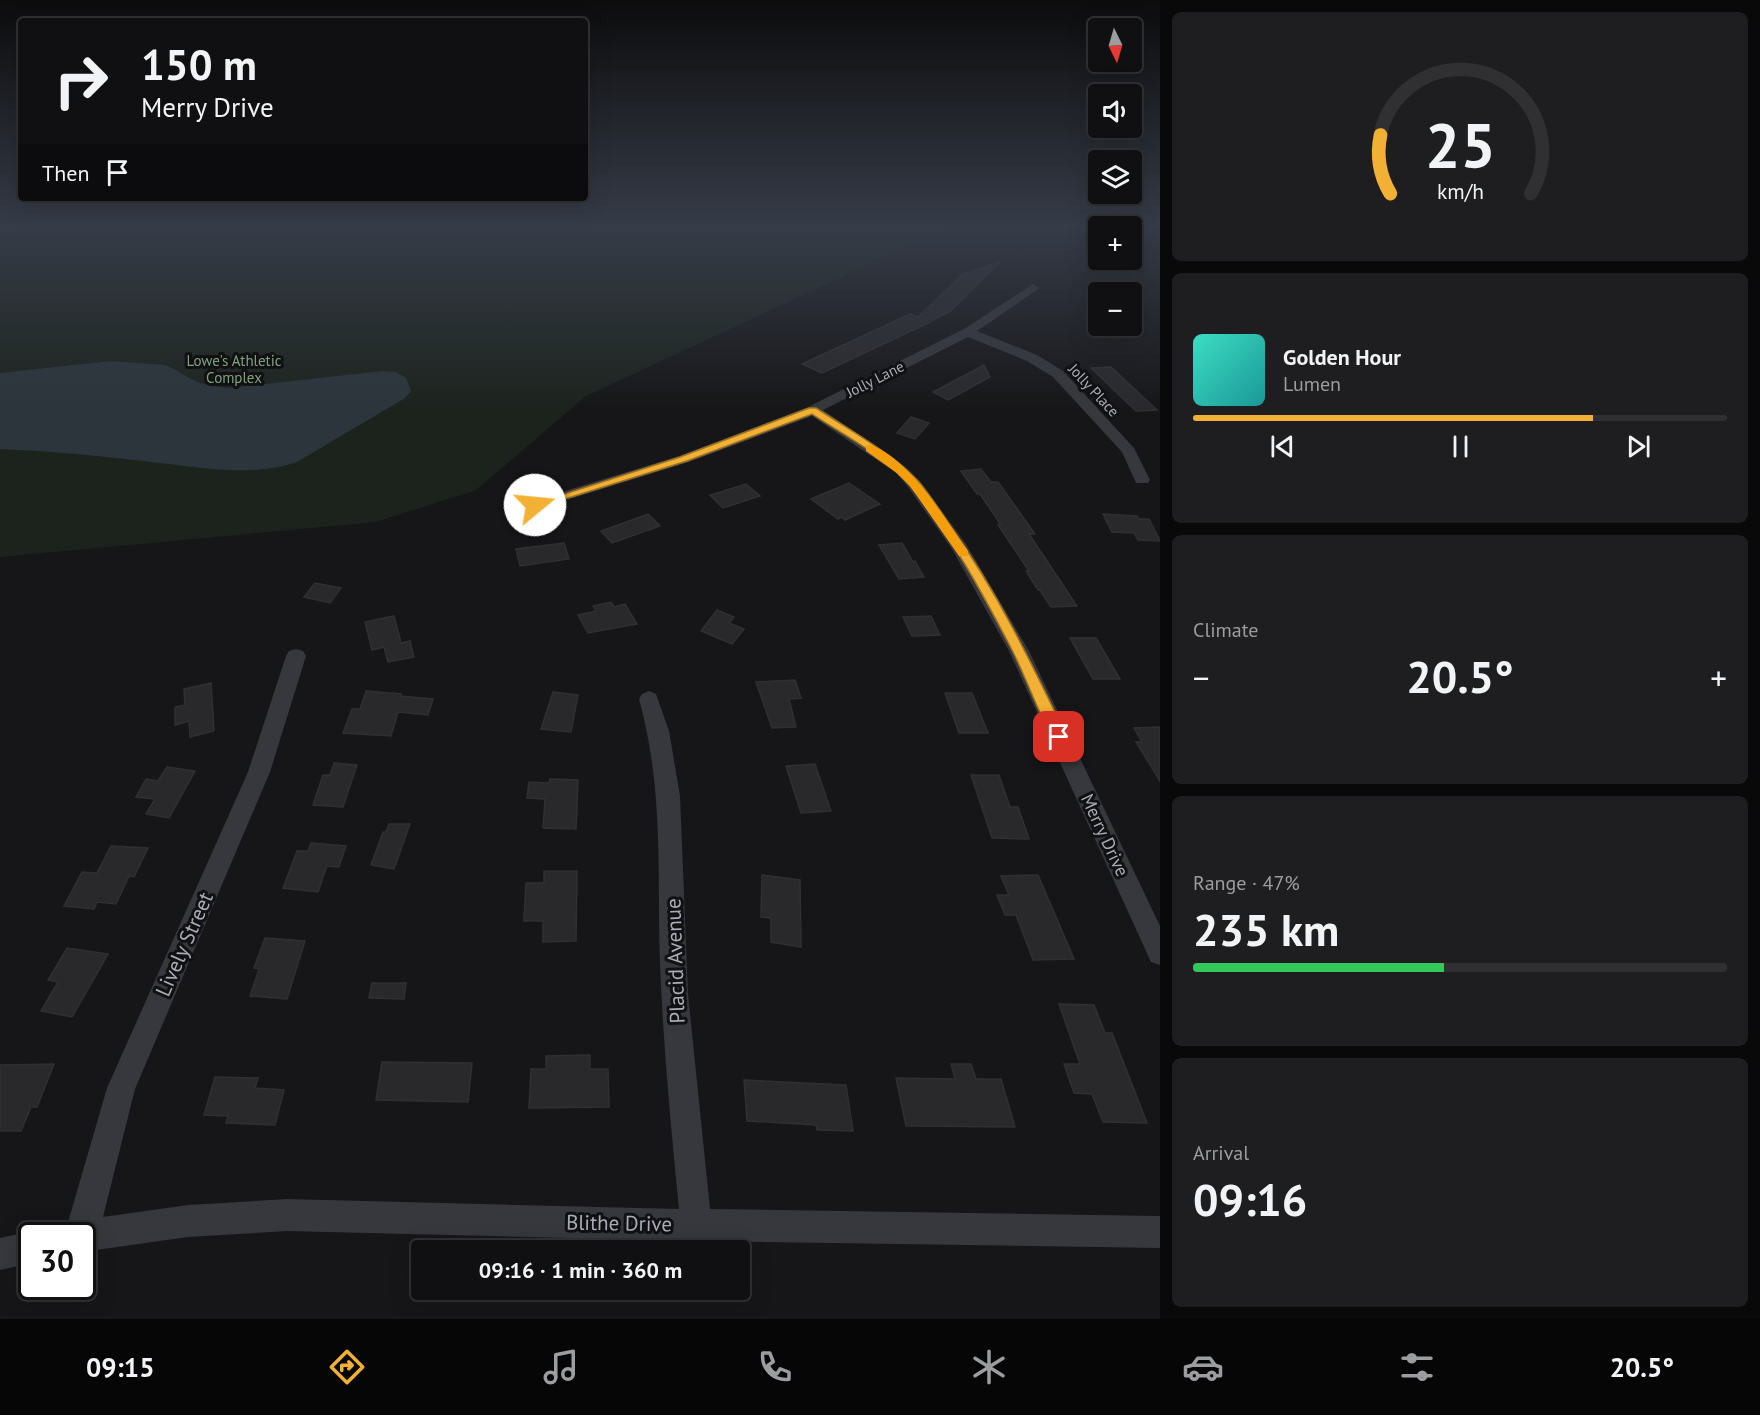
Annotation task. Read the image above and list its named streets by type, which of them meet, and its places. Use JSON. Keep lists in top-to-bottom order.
{
  "streets": {
    "street": [
      "Jolly Lane",
      "Jolly Place",
      "Merry Drive",
      "Lively Street",
      "Placid Avenue",
      "Blithe Drive"
    ]
  },
  "crossings": [
    ["Jolly Lane", "Jolly Place"],
    ["Jolly Lane", "Merry Drive"],
    ["Placid Avenue", "Blithe Drive"]
  ],
  "parks": ["Lowe's Athletic Complex"],
  "north": "bottom",
  "page": {
    "map_buttons": ["+", "−"],
    "turn": ["150 m", "Merry Drive"],
    "then": "Then",
    "song": ["Golden Hour", "Lumen"],
    "tile": [
      "Climate",
      ["Range · 47%", "235 km"],
      ["Arrival", "09:16"]
    ],
    "heat": ["−", "20.5°", "+"],
    "limit": "30",
    "trip": "09:16 · 1 min · 360 m",
    "tabs": ["09:15", "20.5°"],
    "gauge": ["25", "km/h"]
  }
}
